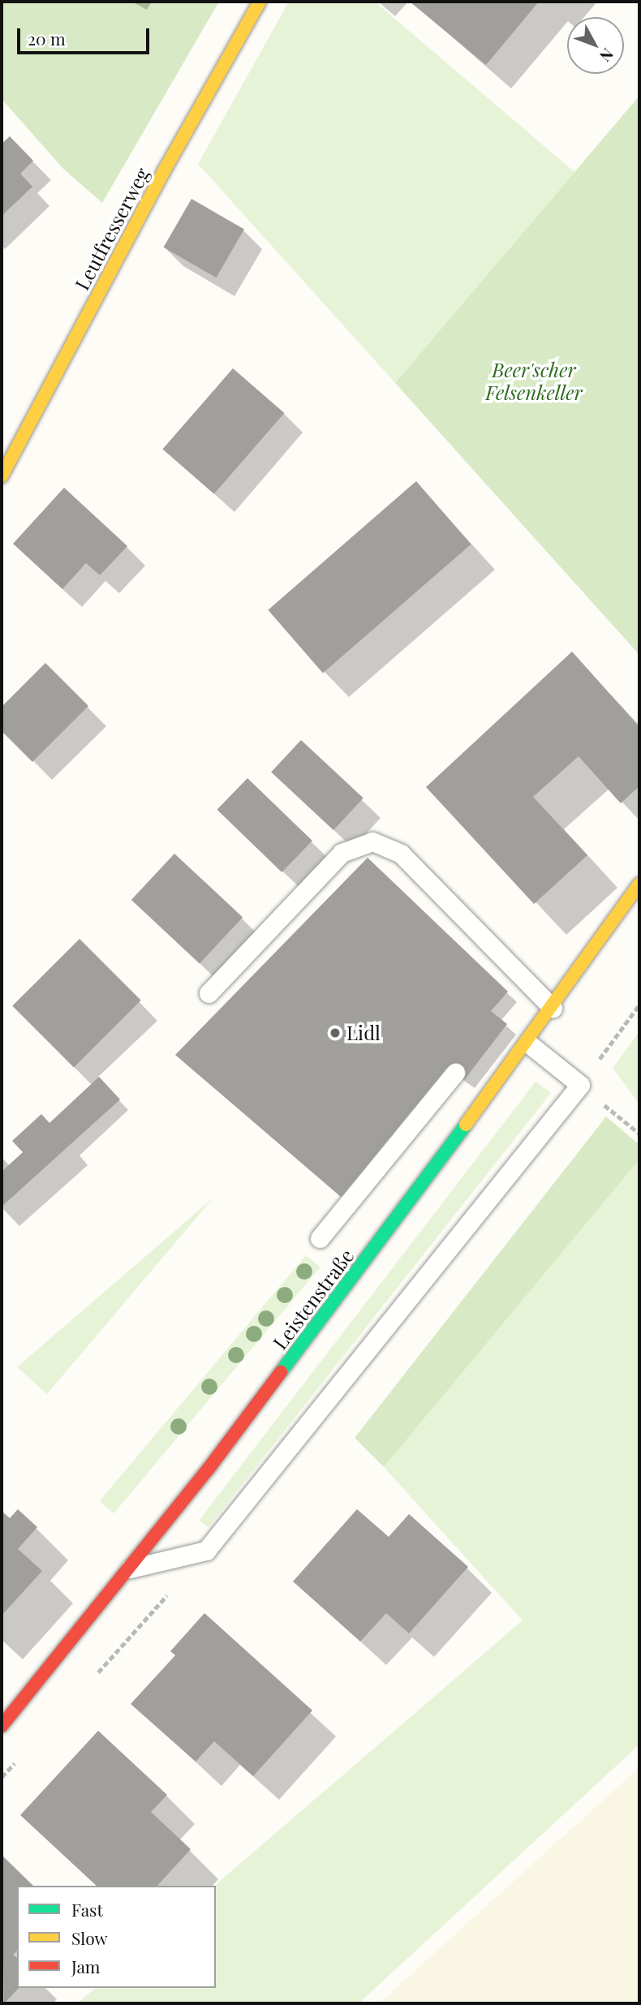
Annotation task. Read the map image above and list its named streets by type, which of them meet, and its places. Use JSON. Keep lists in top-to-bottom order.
{
  "streets": {
    "main road": ["Leutfresserweg", "Leistenstraße"]
  },
  "parks": ["Beer'scher Felsenkeller"],
  "places": ["Lidl"],
  "legend": ["Fast", "Slow", "Jam"],
  "scale_bar": "20 m",
  "north": "bottom right"
}
